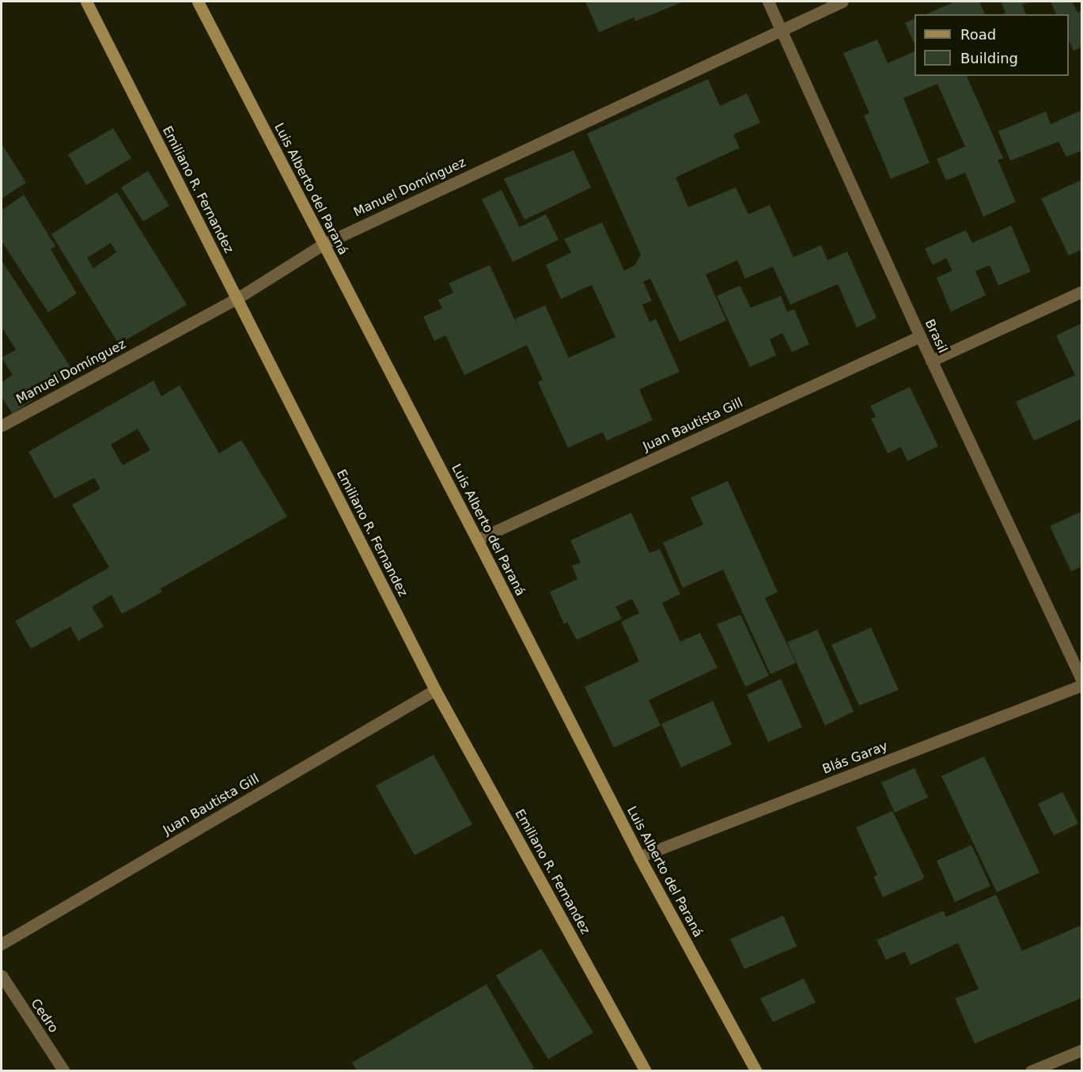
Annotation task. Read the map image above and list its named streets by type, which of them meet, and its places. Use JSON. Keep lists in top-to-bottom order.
{
  "streets": {
    "main road": ["Luis Alberto del Paraná", "Emiliano R. Fernandez"],
    "street": [
      "Manuel Domínguez",
      "Brasil",
      "Juan Bautista Gill",
      "Blás Garay",
      "Cedro"
    ]
  },
  "crossings": [
    ["Manuel Domínguez", "Luis Alberto del Paraná"],
    ["Manuel Domínguez", "Emiliano R. Fernandez"],
    ["Manuel Domínguez", "Brasil"],
    ["Luis Alberto del Paraná", "Juan Bautista Gill"],
    ["Luis Alberto del Paraná", "Blás Garay"],
    ["Emiliano R. Fernandez", "Juan Bautista Gill"],
    ["Brasil", "Juan Bautista Gill"]
  ],
  "legend": ["Road", "Building"]
}
